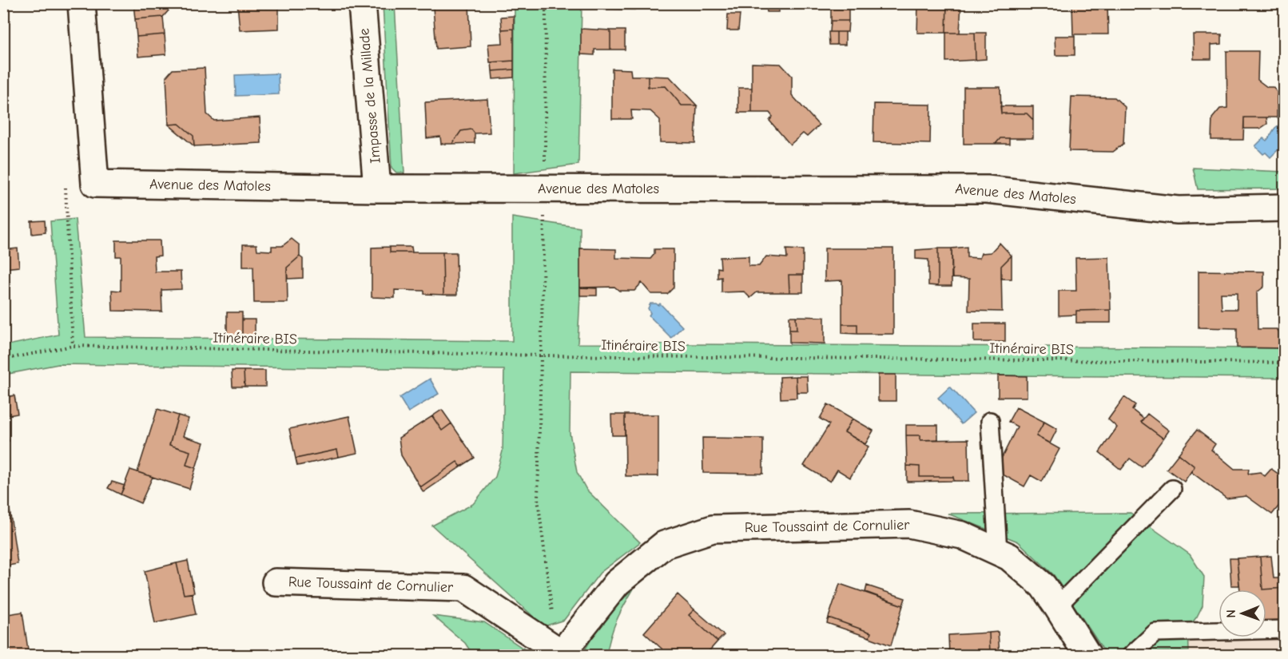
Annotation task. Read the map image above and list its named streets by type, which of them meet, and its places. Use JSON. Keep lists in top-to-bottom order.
{
  "streets": {
    "street": ["Impasse de la Millade", "Avenue des Matoles", "Rue Toussaint de Cornulier"],
    "path": ["Itinéraire BIS"]
  },
  "crossings": [
    ["Impasse de la Millade", "Avenue des Matoles"]
  ],
  "north": "left"
}
